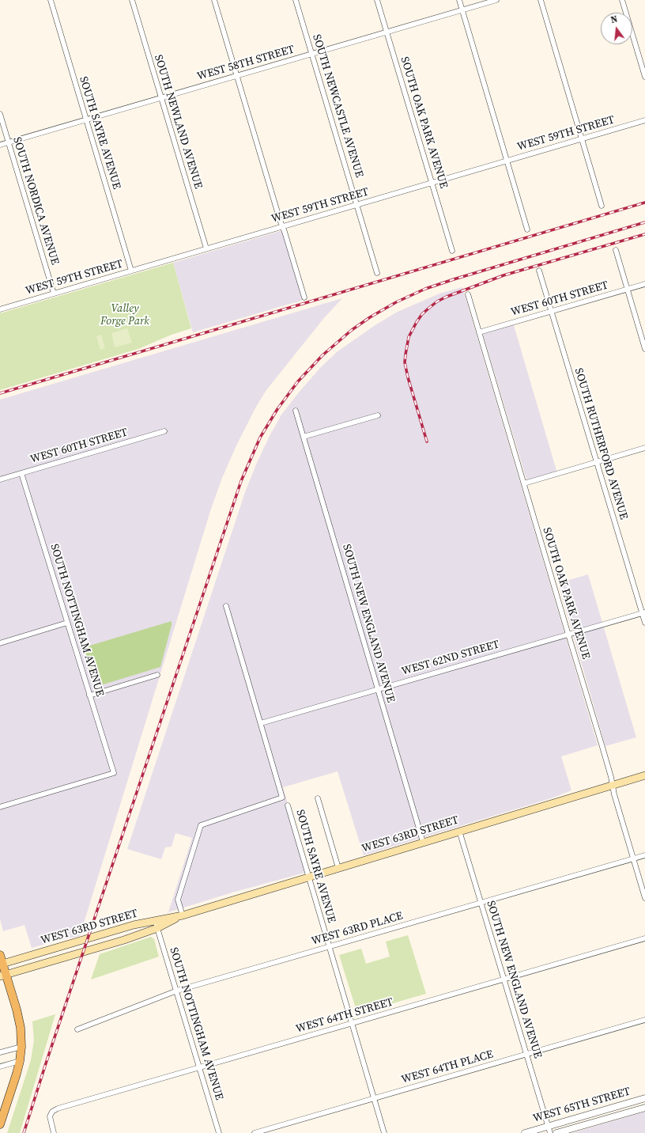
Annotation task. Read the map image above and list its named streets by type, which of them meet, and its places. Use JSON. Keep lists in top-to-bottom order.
{
  "streets": {
    "main road": ["WEST 63RD STREET"],
    "street": [
      "WEST 58TH STREET",
      "SOUTH NEWCASTLE AVENUE",
      "SOUTH NEWLAND AVENUE",
      "SOUTH OAK PARK AVENUE",
      "SOUTH SAYRE AVENUE",
      "WEST 59TH STREET",
      "SOUTH NORDICA AVENUE",
      "WEST 60TH STREET",
      "SOUTH RUTHERFORD AVENUE",
      "SOUTH NOTTINGHAM AVENUE",
      "SOUTH NEW ENGLAND AVENUE",
      "WEST 62ND STREET",
      "WEST 63RD PLACE",
      "WEST 64TH STREET",
      "WEST 64TH PLACE",
      "WEST 65TH STREET"
    ]
  },
  "crossings": [
    ["WEST 58TH STREET", "SOUTH NEWCASTLE AVENUE"],
    ["WEST 58TH STREET", "SOUTH NEWLAND AVENUE"],
    ["WEST 58TH STREET", "SOUTH OAK PARK AVENUE"],
    ["WEST 58TH STREET", "SOUTH SAYRE AVENUE"],
    ["WEST 58TH STREET", "SOUTH NORDICA AVENUE"],
    ["SOUTH NEWCASTLE AVENUE", "WEST 59TH STREET"],
    ["SOUTH NEWLAND AVENUE", "WEST 59TH STREET"],
    ["SOUTH OAK PARK AVENUE", "WEST 59TH STREET"],
    ["SOUTH OAK PARK AVENUE", "WEST 60TH STREET"],
    ["SOUTH OAK PARK AVENUE", "WEST 62ND STREET"],
    ["SOUTH OAK PARK AVENUE", "WEST 63RD STREET"],
    ["SOUTH OAK PARK AVENUE", "WEST 63RD PLACE"],
    ["SOUTH SAYRE AVENUE", "WEST 59TH STREET"],
    ["SOUTH SAYRE AVENUE", "WEST 63RD STREET"],
    ["SOUTH SAYRE AVENUE", "WEST 63RD PLACE"],
    ["SOUTH SAYRE AVENUE", "WEST 64TH STREET"],
    ["SOUTH SAYRE AVENUE", "WEST 64TH PLACE"],
    ["WEST 59TH STREET", "SOUTH NORDICA AVENUE"],
    ["WEST 60TH STREET", "SOUTH RUTHERFORD AVENUE"],
    ["WEST 60TH STREET", "SOUTH NOTTINGHAM AVENUE"],
    ["SOUTH RUTHERFORD AVENUE", "WEST 62ND STREET"],
    ["SOUTH NOTTINGHAM AVENUE", "WEST 63RD STREET"],
    ["SOUTH NOTTINGHAM AVENUE", "WEST 63RD PLACE"],
    ["SOUTH NOTTINGHAM AVENUE", "WEST 64TH STREET"],
    ["SOUTH NEW ENGLAND AVENUE", "WEST 62ND STREET"],
    ["SOUTH NEW ENGLAND AVENUE", "WEST 63RD STREET"],
    ["SOUTH NEW ENGLAND AVENUE", "WEST 63RD PLACE"],
    ["SOUTH NEW ENGLAND AVENUE", "WEST 64TH STREET"],
    ["SOUTH NEW ENGLAND AVENUE", "WEST 64TH PLACE"],
    ["SOUTH NEW ENGLAND AVENUE", "WEST 65TH STREET"]
  ],
  "parks": ["Valley Forge Park"],
  "north": "top"
}
